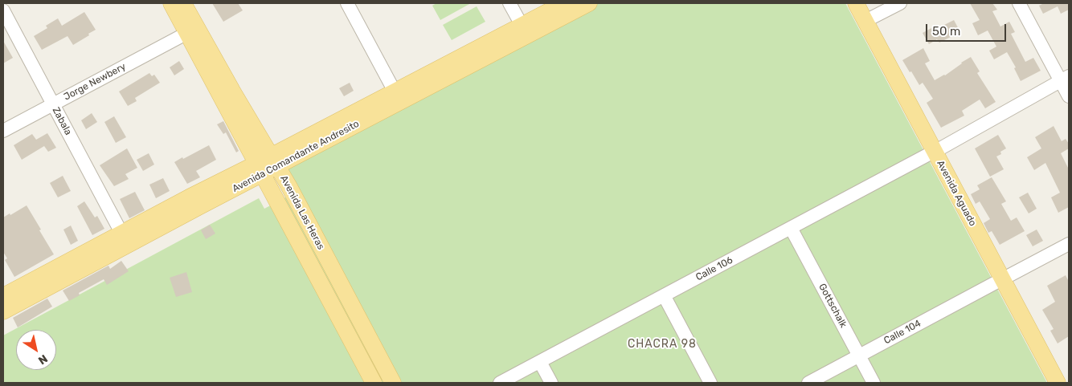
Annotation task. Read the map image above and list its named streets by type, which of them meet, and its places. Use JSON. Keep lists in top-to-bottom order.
{
  "streets": {
    "main road": ["Avenida Comandante Andresito", "Avenida Aguado", "Avenida Las Heras"],
    "street": [
      "Jorge Newbery",
      "Zabala",
      "Calle 106",
      "Gottschalk",
      "Calle 104"
    ]
  },
  "crossings": [
    ["Jorge Newbery", "Zabala"],
    ["Jorge Newbery", "Avenida Las Heras"],
    ["Zabala", "Avenida Comandante Andresito"],
    ["Avenida Comandante Andresito", "Avenida Las Heras"],
    ["Avenida Aguado", "Calle 106"],
    ["Avenida Aguado", "Calle 104"],
    ["Calle 106", "Gottschalk"],
    ["Gottschalk", "Calle 104"]
  ],
  "districts": ["CHACRA 98"],
  "scale_bar": "50 m",
  "north": "bottom right"
}
